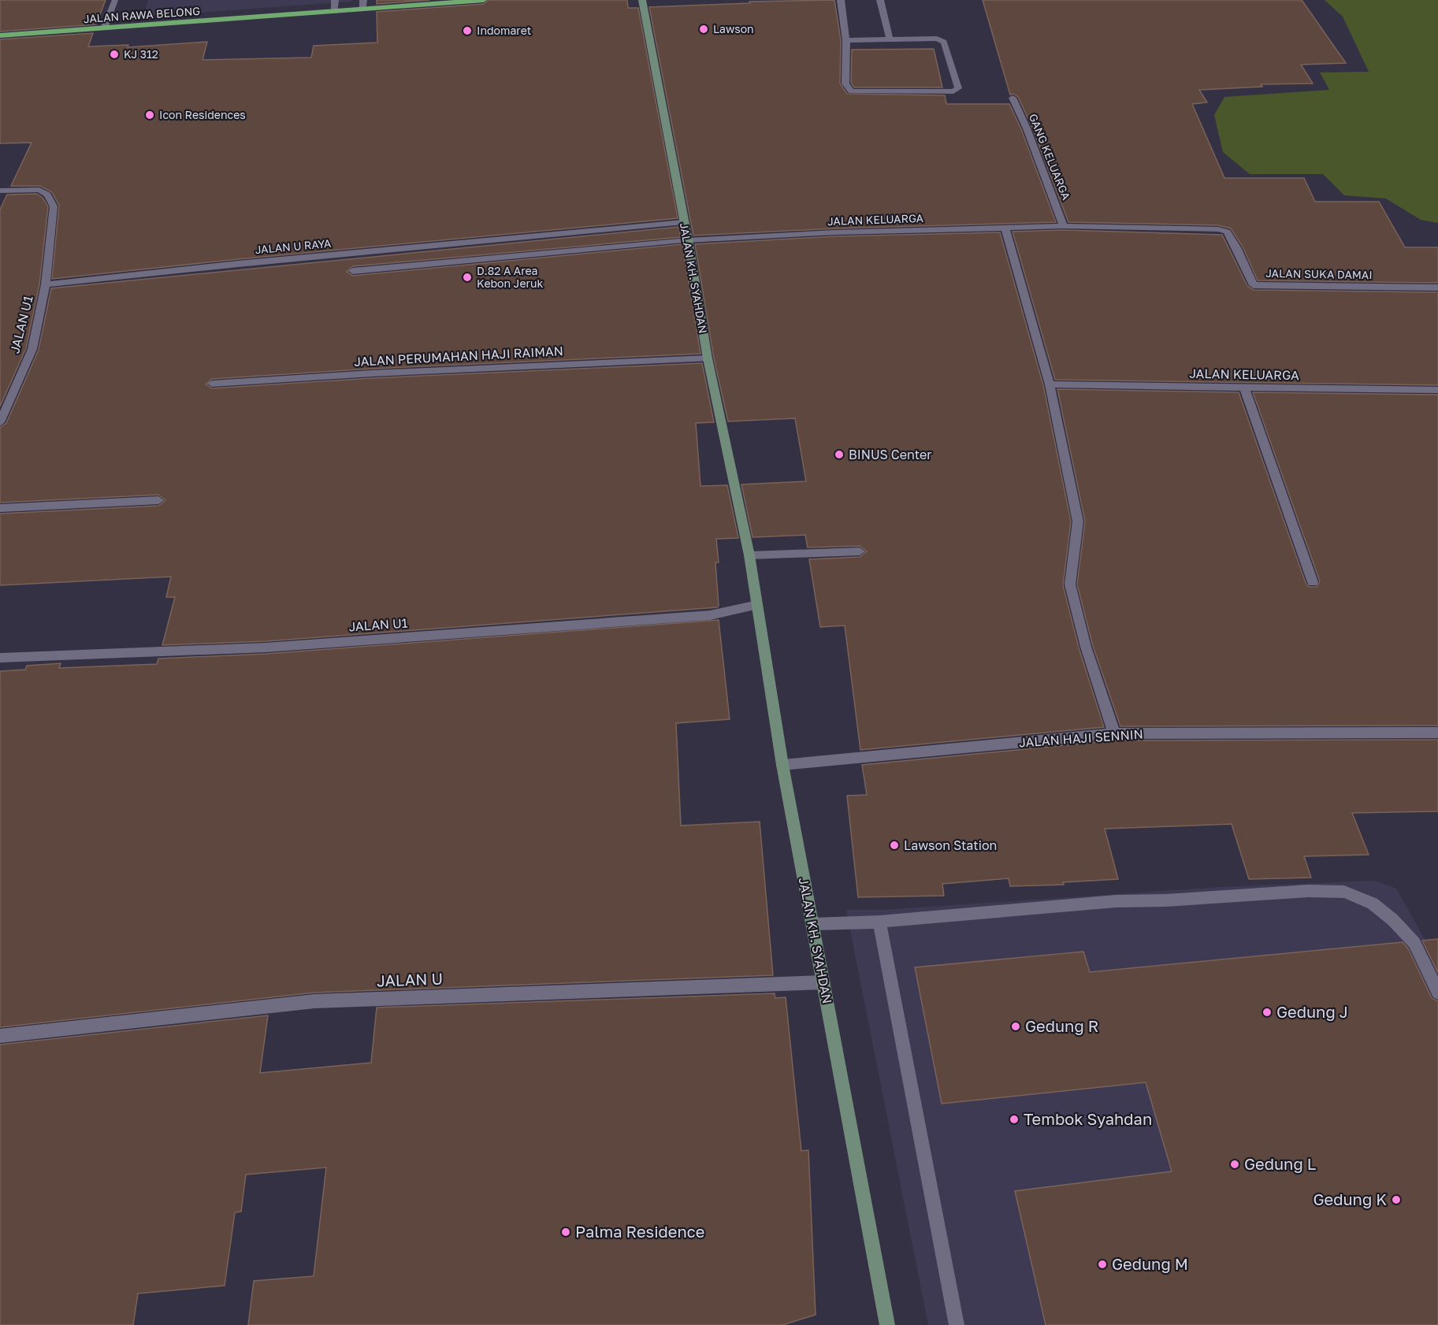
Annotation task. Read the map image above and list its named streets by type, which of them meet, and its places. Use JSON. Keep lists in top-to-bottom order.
{
  "streets": {
    "main road": ["JALAN RAWA BELONG"],
    "street": [
      "GANG KELUARGA",
      "JALAN KELUARGA",
      "JALAN U RAYA",
      "JALAN SUKA DAMAI",
      "JALAN KH. SYAHDAN",
      "JALAN U1",
      "JALAN PERUMAHAN HAJI RAIMAN",
      "JALAN HAJI SENNIN",
      "JALAN U"
    ]
  },
  "crossings": [
    ["GANG KELUARGA", "JALAN KELUARGA"],
    ["GANG KELUARGA", "JALAN SUKA DAMAI"],
    ["JALAN KELUARGA", "JALAN SUKA DAMAI"],
    ["JALAN KELUARGA", "JALAN KH. SYAHDAN"],
    ["JALAN U RAYA", "JALAN KH. SYAHDAN"],
    ["JALAN U RAYA", "JALAN U1"],
    ["JALAN KH. SYAHDAN", "JALAN U1"],
    ["JALAN KH. SYAHDAN", "JALAN PERUMAHAN HAJI RAIMAN"],
    ["JALAN KH. SYAHDAN", "JALAN HAJI SENNIN"],
    ["JALAN KH. SYAHDAN", "JALAN U"]
  ],
  "places": [
    "Lawson",
    "Indomaret",
    "KJ 312",
    "Icon Residences",
    "D.82 A Area Kebon Jeruk",
    "BINUS Center",
    "Lawson Station",
    "Gedung J",
    "Gedung R",
    "Tembok Syahdan",
    "Gedung L",
    "Gedung K",
    "Palma Residence",
    "Gedung M"
  ]
}
